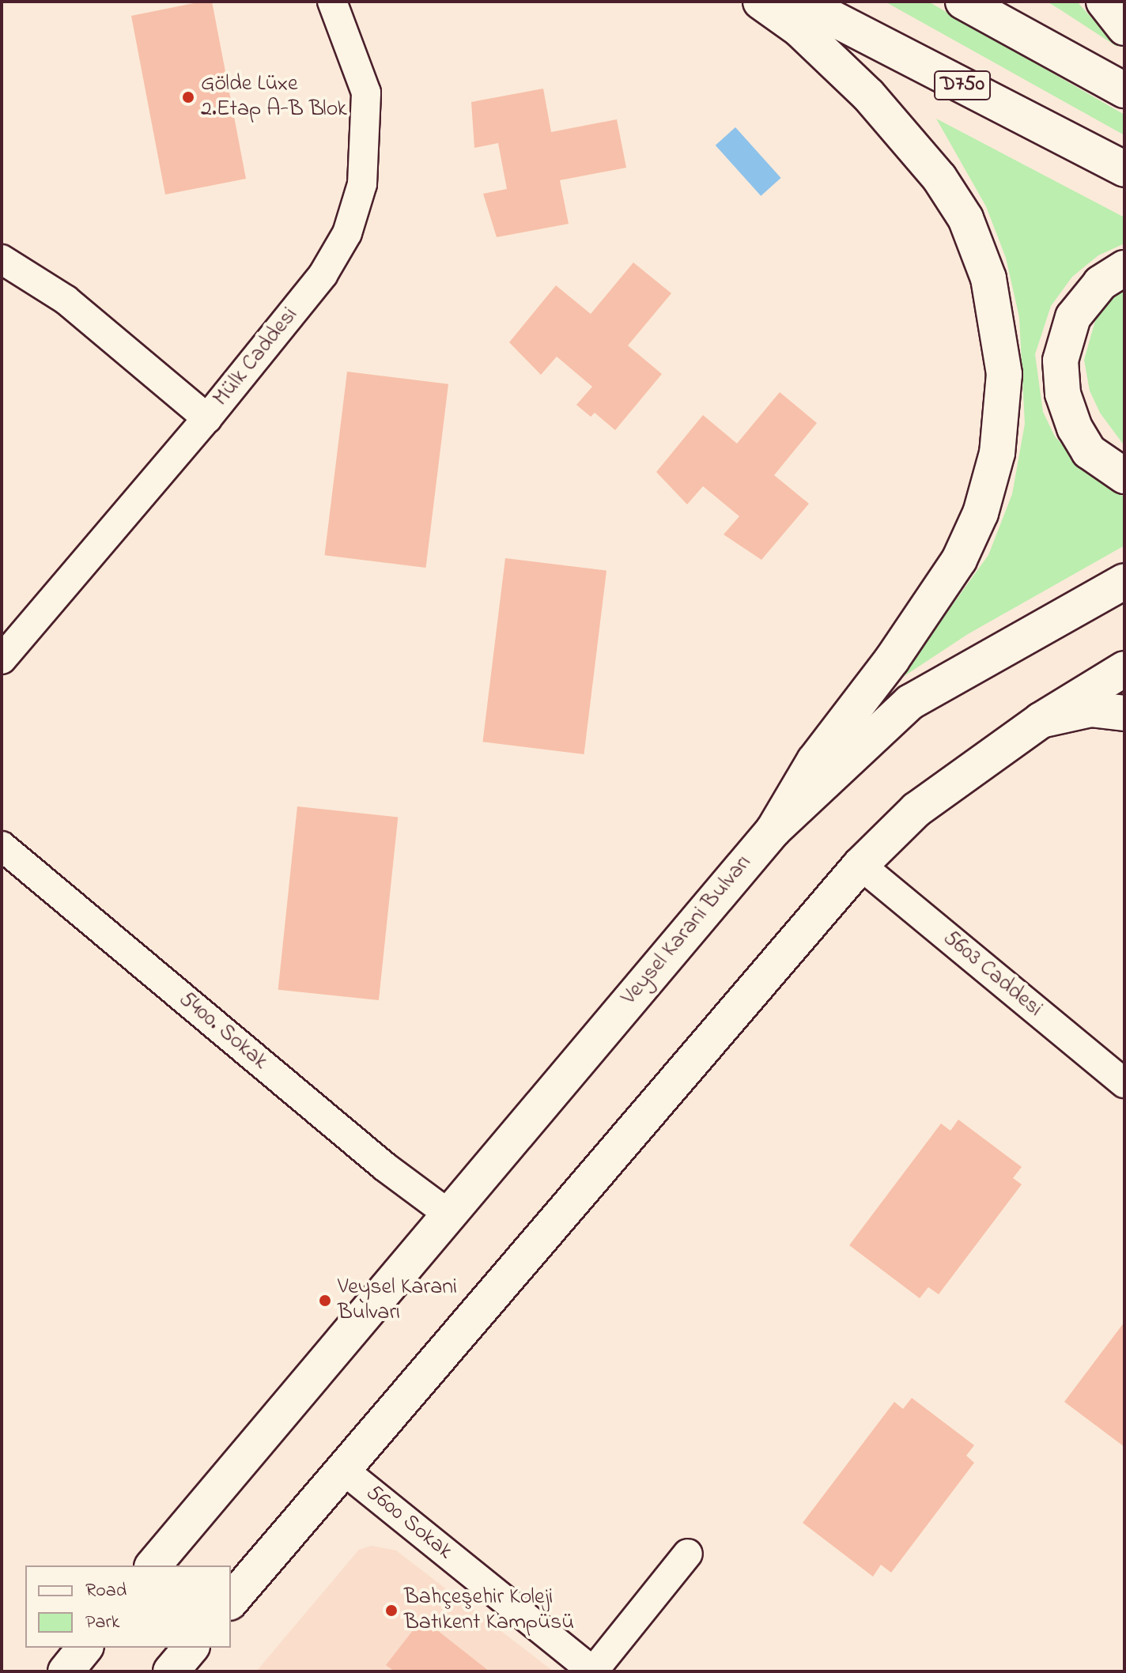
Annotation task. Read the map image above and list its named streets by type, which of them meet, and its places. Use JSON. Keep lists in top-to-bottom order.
{
  "streets": {
    "main road": ["D750", "Veysel Karani Bulvarı"],
    "street": [
      "Mülk Caddesi",
      "5603 Caddesi",
      "5400. Sokak",
      "5600 Sokak"
    ]
  },
  "crossings": [
    ["Veysel Karani Bulvarı", "5400. Sokak"]
  ],
  "places": ["Gölde Lüxe 2.Etap A-B Blok", "Veysel Karani Bulvarı", "Bahçeşehir Koleji Batıkent Kampüsü"],
  "legend": ["Road", "Park"]
}
